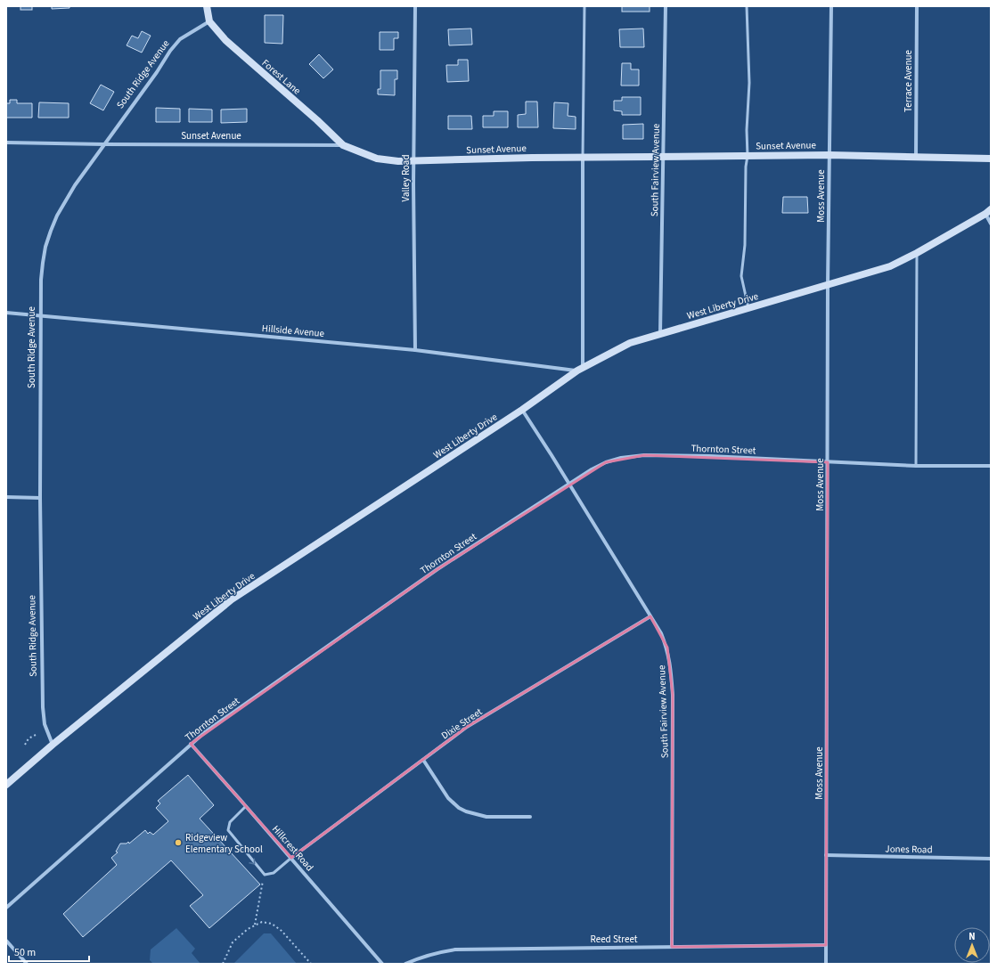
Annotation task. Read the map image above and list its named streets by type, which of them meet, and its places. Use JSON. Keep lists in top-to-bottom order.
{
  "streets": {
    "main road": ["Forest Lane", "Sunset Avenue", "West Liberty Drive"],
    "street": [
      "South Ridge Avenue",
      "Terrace Avenue",
      "South Fairview Avenue",
      "Valley Road",
      "Moss Avenue",
      "Hillside Avenue",
      "Thornton Street",
      "Dixie Street",
      "Hillcrest Road",
      "Jones Road",
      "Reed Street"
    ]
  },
  "crossings": [
    ["South Ridge Avenue", "Forest Lane"],
    ["South Ridge Avenue", "Sunset Avenue"],
    ["South Ridge Avenue", "West Liberty Drive"],
    ["South Ridge Avenue", "Hillside Avenue"],
    ["Forest Lane", "Sunset Avenue"],
    ["Terrace Avenue", "Sunset Avenue"],
    ["Sunset Avenue", "South Fairview Avenue"],
    ["Sunset Avenue", "Valley Road"],
    ["Sunset Avenue", "Moss Avenue"],
    ["South Fairview Avenue", "West Liberty Drive"],
    ["South Fairview Avenue", "Thornton Street"],
    ["South Fairview Avenue", "Dixie Street"],
    ["South Fairview Avenue", "Reed Street"],
    ["Valley Road", "Hillside Avenue"],
    ["Moss Avenue", "West Liberty Drive"],
    ["Moss Avenue", "Thornton Street"],
    ["Moss Avenue", "Jones Road"],
    ["Moss Avenue", "Reed Street"],
    ["West Liberty Drive", "Hillside Avenue"],
    ["Thornton Street", "Hillcrest Road"],
    ["Dixie Street", "Hillcrest Road"]
  ],
  "places": ["Ridgeview Elementary School"],
  "scale_bar": "50 m",
  "north": "top"
}
